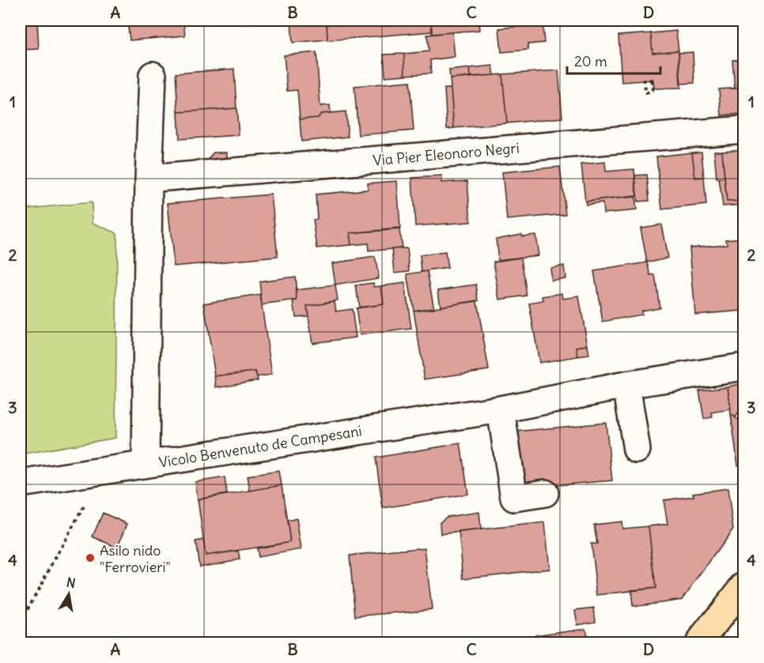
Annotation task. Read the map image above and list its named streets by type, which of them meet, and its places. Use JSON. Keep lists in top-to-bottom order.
{
  "streets": {
    "street": ["Via Pier Eleonoro Negri", "Vicolo Benvenuto de Campesani"]
  },
  "places": ["Asilo nido \"Ferrovieri\""],
  "scale_bar": "20 m",
  "north": "top",
  "grid": {
    "columns": [
      "A",
      "B",
      "C",
      "D"
    ],
    "rows": [
      "1",
      "2",
      "3",
      "4"
    ]
  }
}
